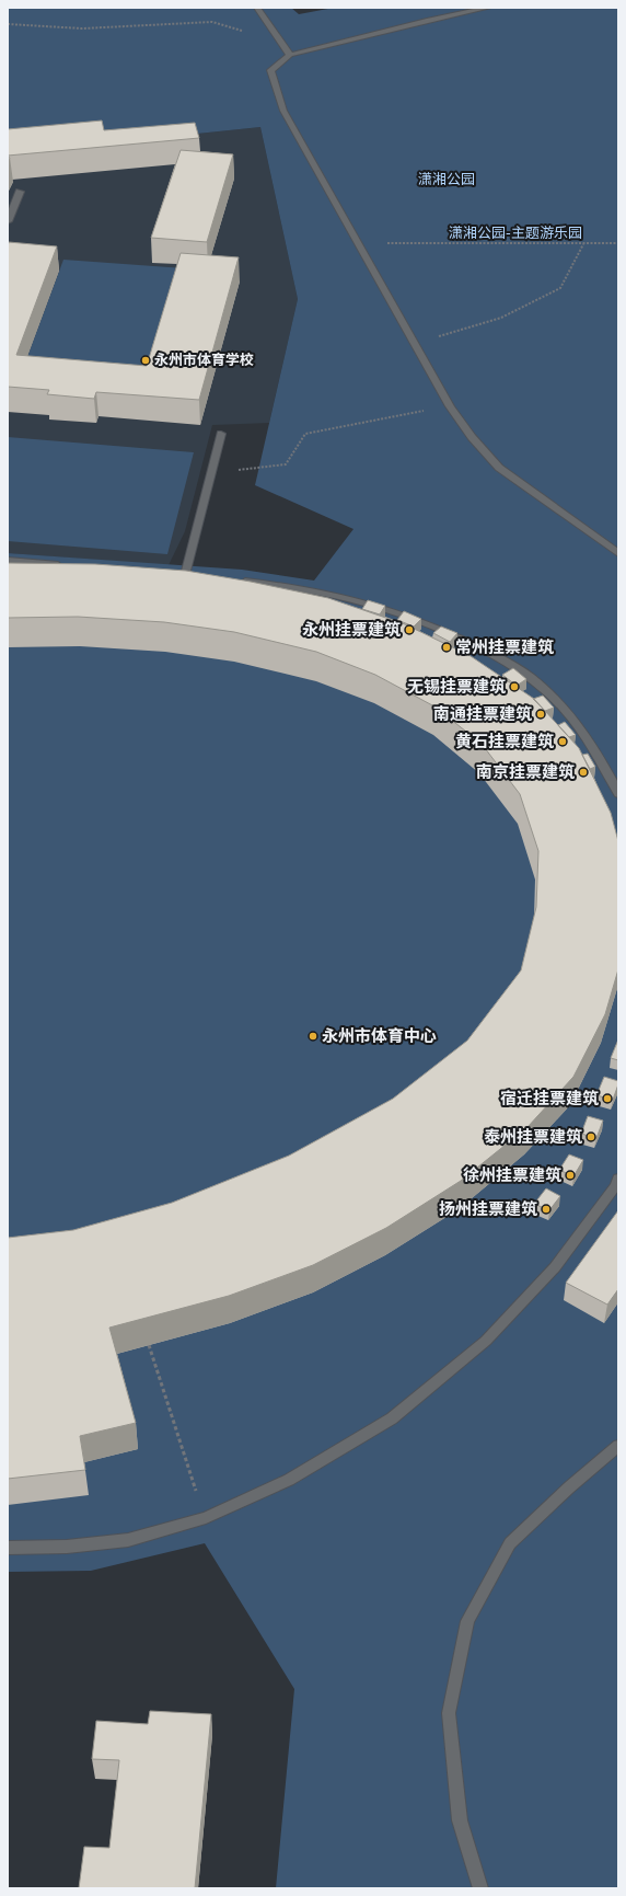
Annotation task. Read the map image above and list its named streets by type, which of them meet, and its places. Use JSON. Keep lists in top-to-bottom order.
{
  "parks": ["潇湘公园", "潇湘公园-主题游乐园"],
  "places": [
    "永州市体育学校",
    "永州挂票建筑",
    "常州挂票建筑",
    "无锡挂票建筑",
    "南通挂票建筑",
    "黄石挂票建筑",
    "南京挂票建筑",
    "永州市体育中心",
    "宿迁挂票建筑",
    "泰州挂票建筑",
    "徐州挂票建筑",
    "扬州挂票建筑"
  ]
}
